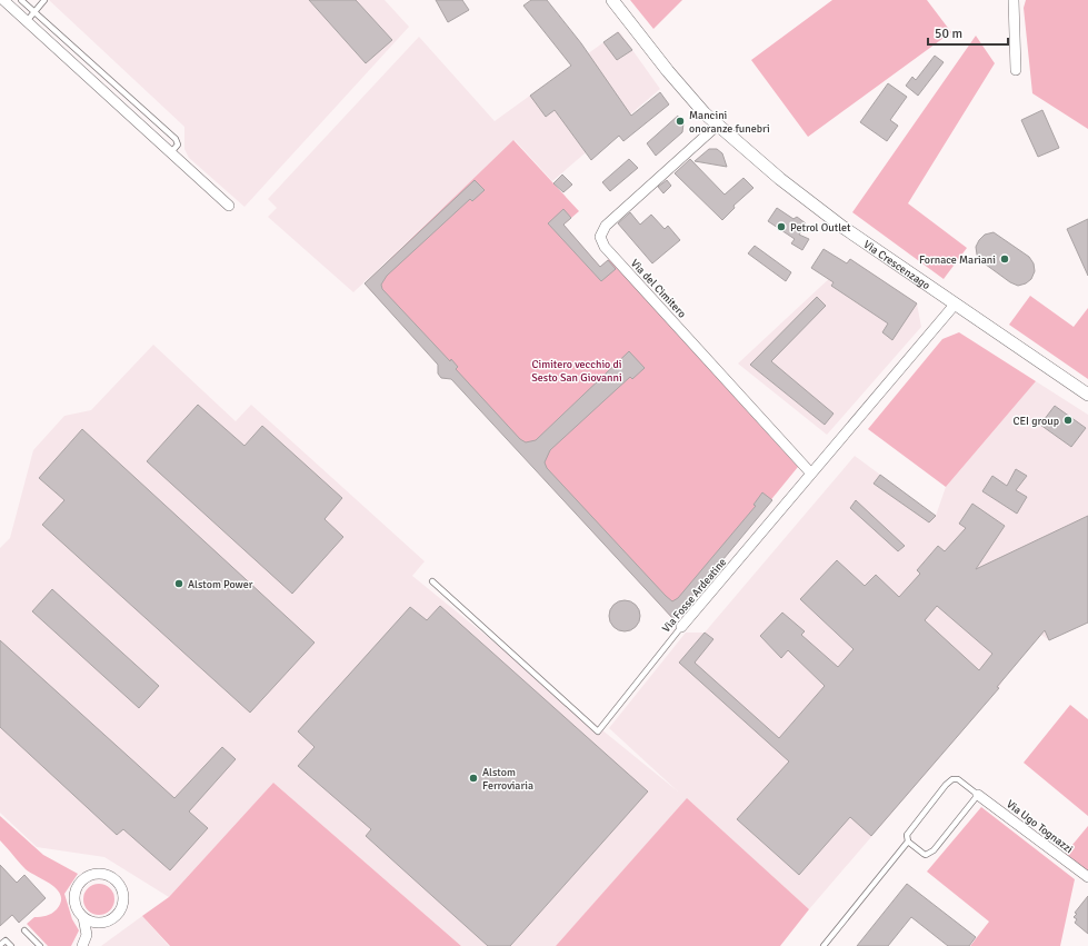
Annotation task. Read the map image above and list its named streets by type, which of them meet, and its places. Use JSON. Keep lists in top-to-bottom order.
{
  "streets": {
    "street": [
      "Via Crescenzago",
      "Via del Cimitero",
      "Via Fosse Ardeatine",
      "Via Ugo Tognazzi"
    ]
  },
  "crossings": [
    ["Via Crescenzago", "Via del Cimitero"],
    ["Via Crescenzago", "Via Fosse Ardeatine"],
    ["Via del Cimitero", "Via Fosse Ardeatine"]
  ],
  "parks": ["Cimitero vecchio di Sesto San Giovanni"],
  "places": [
    "Mancini onoranze funebri",
    "Petrol Outlet",
    "Fornace Mariani",
    "CEI group",
    "Alstom Power",
    "Alstom Ferroviaria"
  ],
  "scale_bar": "50 m"
}
